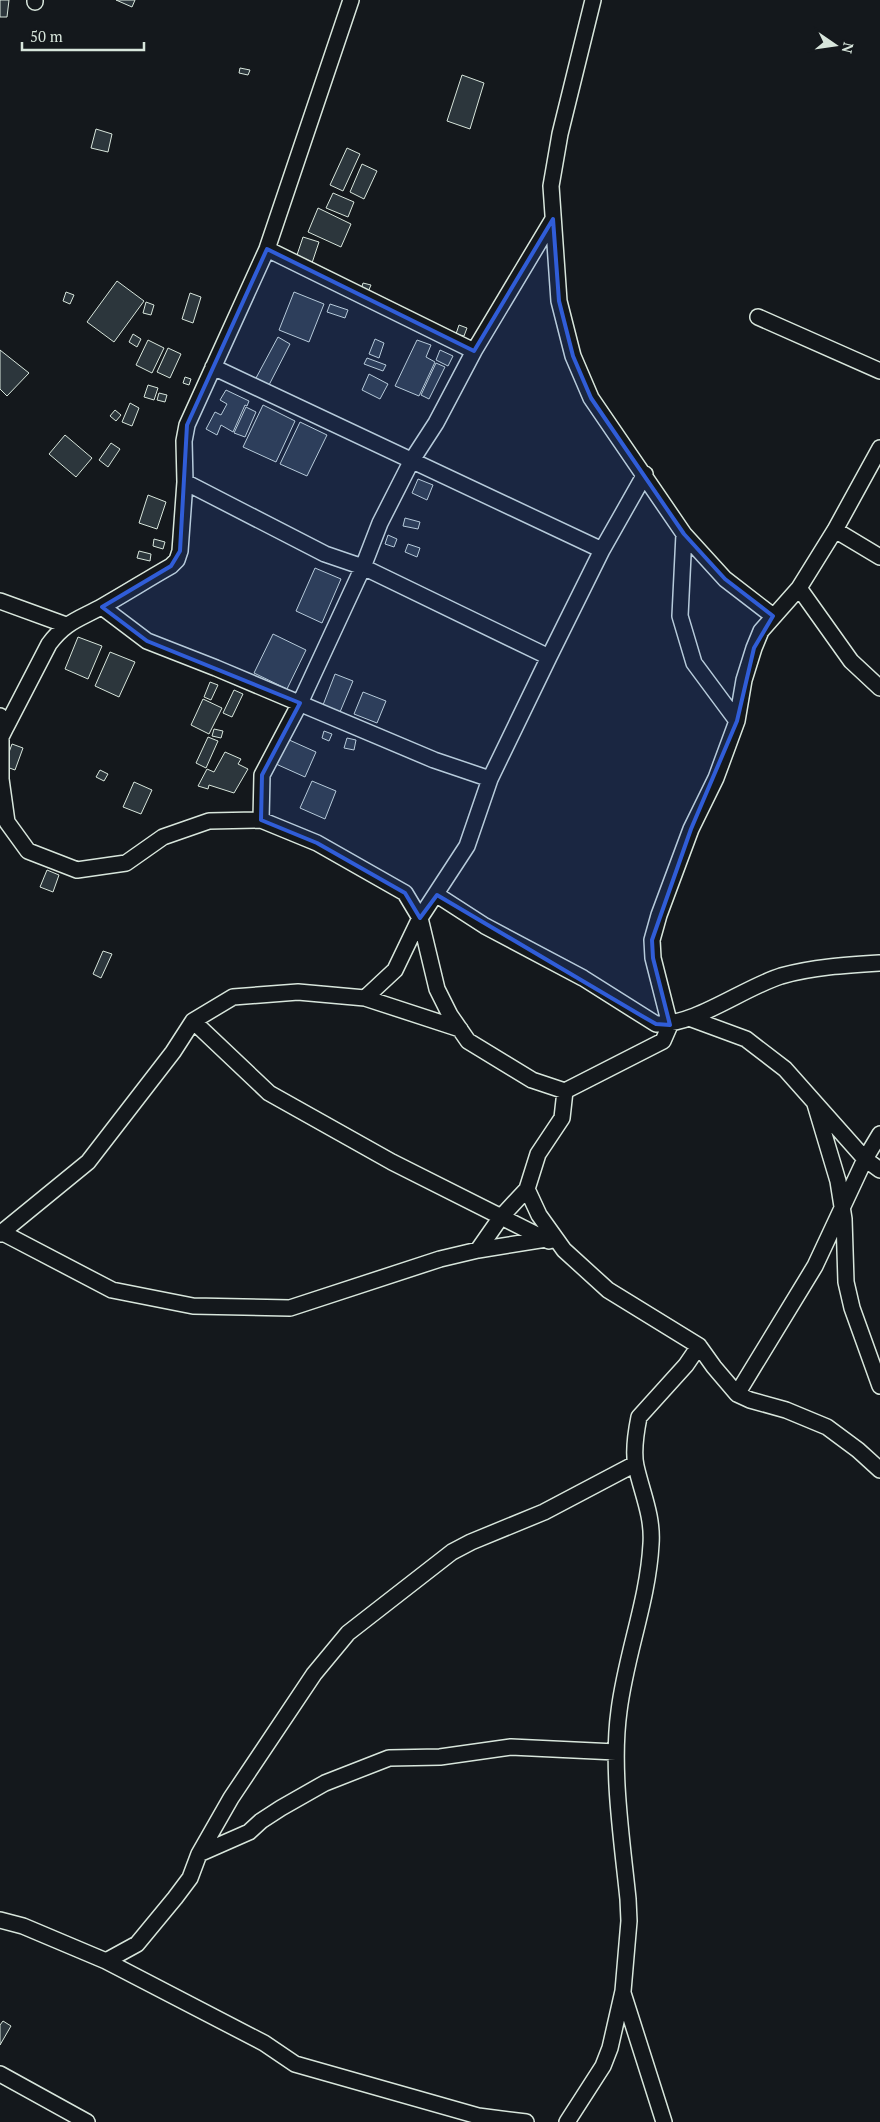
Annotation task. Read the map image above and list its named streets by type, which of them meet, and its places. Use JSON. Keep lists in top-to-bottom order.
{
  "scale_bar": "50 m",
  "north": "right"
}
